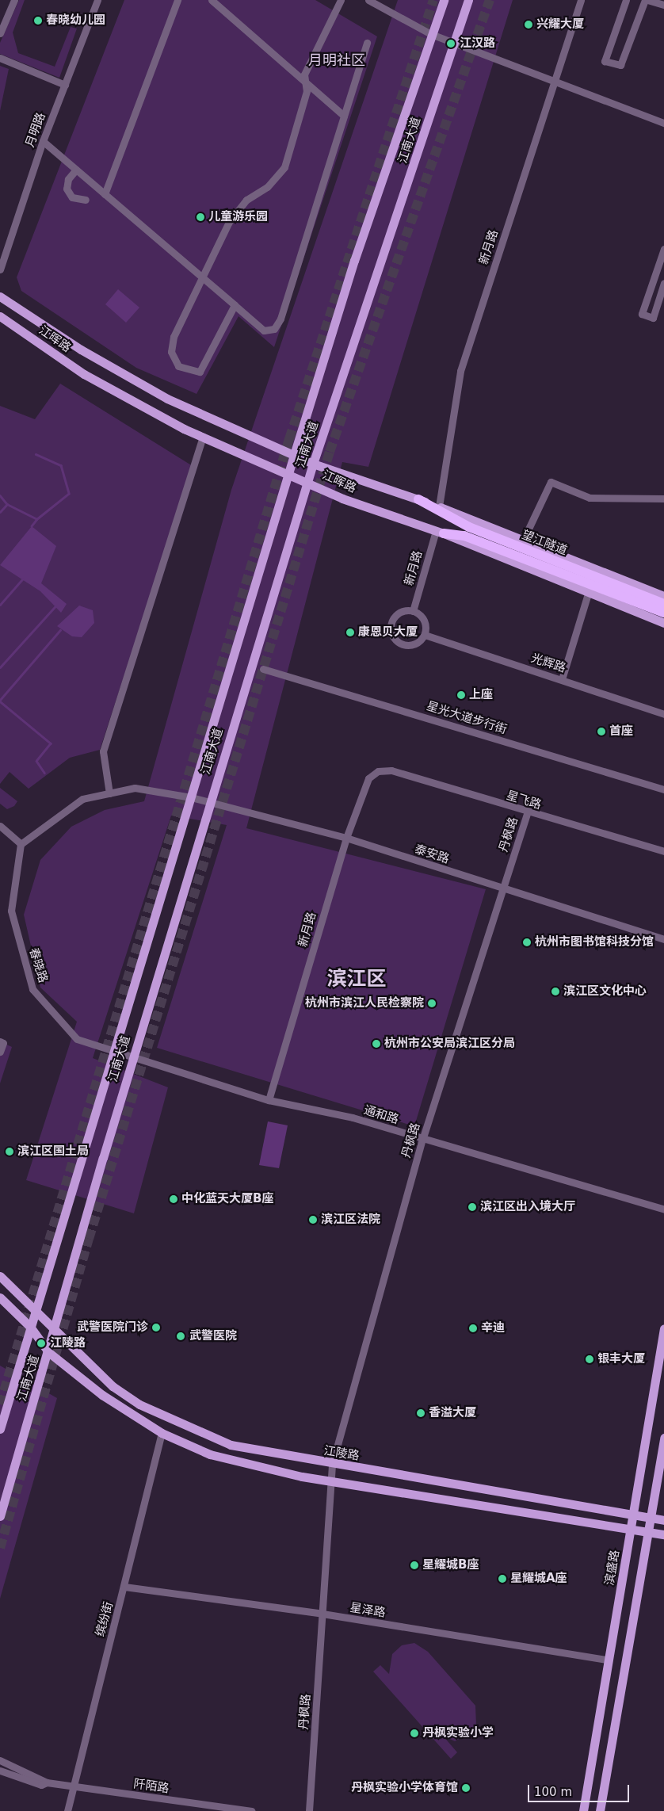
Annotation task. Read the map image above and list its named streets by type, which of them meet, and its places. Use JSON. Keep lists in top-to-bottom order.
{
  "streets": {
    "highway": ["望江隧道"],
    "main road": [
      "江南大道",
      "江晖路",
      "江陵路",
      "滨盛路"
    ],
    "street": [
      "月明路",
      "新月路",
      "光辉路",
      "星光大道步行街",
      "星飞路",
      "丹枫路",
      "泰安路",
      "春晓路",
      "通和路",
      "星泽路",
      "缤纷街",
      "阡陌路"
    ]
  },
  "crossings": [
    ["江南大道", "江晖路"],
    ["江南大道", "泰安路"],
    ["江南大道", "春晓路"],
    ["江南大道", "通和路"],
    ["江南大道", "江陵路"],
    ["新月路", "江晖路"],
    ["新月路", "望江隧道"],
    ["新月路", "光辉路"],
    ["新月路", "星飞路"],
    ["新月路", "泰安路"],
    ["新月路", "通和路"],
    ["江晖路", "望江隧道"],
    ["星飞路", "丹枫路"],
    ["丹枫路", "泰安路"],
    ["丹枫路", "通和路"],
    ["丹枫路", "江陵路"],
    ["丹枫路", "星泽路"],
    ["春晓路", "通和路"],
    ["江陵路", "滨盛路"],
    ["滨盛路", "星泽路"],
    ["星泽路", "缤纷街"],
    ["缤纷街", "阡陌路"]
  ],
  "districts": ["月明社区", "滨江区"],
  "places": [
    "春晓幼儿园",
    "兴耀大厦",
    "江汉路",
    "儿童游乐园",
    "康恩贝大厦",
    "上座",
    "首座",
    "杭州市图书馆科技分馆",
    "滨江区文化中心",
    "杭州市滨江人民检察院",
    "杭州市公安局滨江区分局",
    "滨江区国土局",
    "中化蓝天大厦B座",
    "滨江区出入境大厅",
    "滨江区法院",
    "武警医院门诊",
    "辛迪",
    "武警医院",
    "江陵路",
    "银丰大厦",
    "香溢大厦",
    "星耀城B座",
    "星耀城A座",
    "丹枫实验小学",
    "丹枫实验小学体育馆"
  ],
  "scale_bar": "100 m"
}
